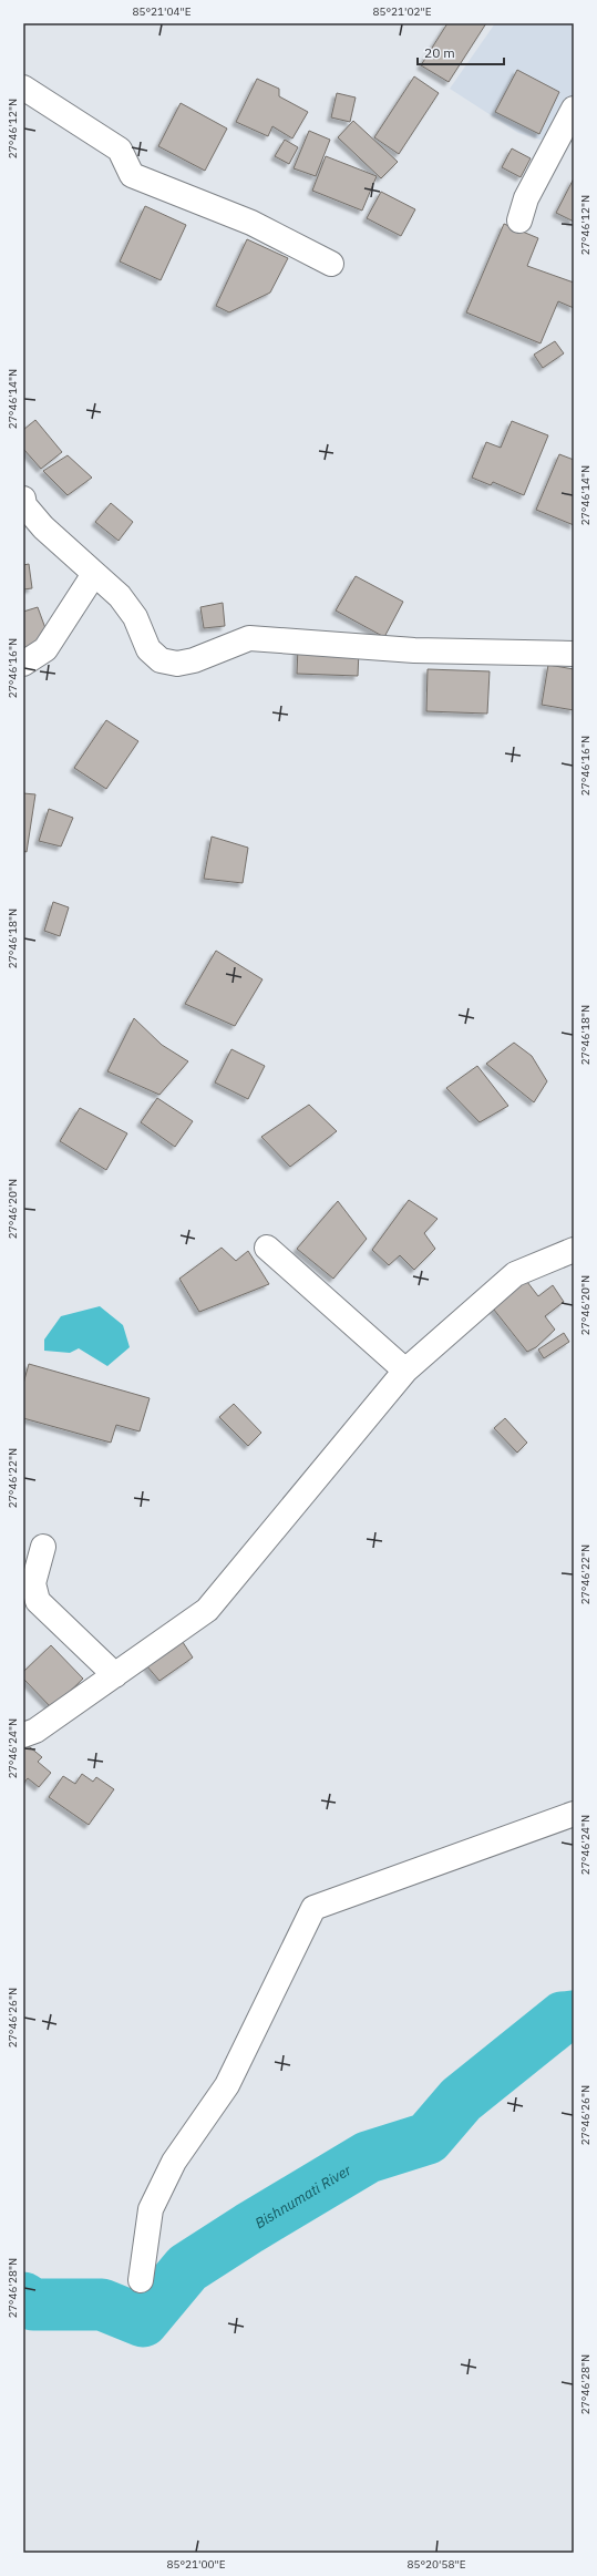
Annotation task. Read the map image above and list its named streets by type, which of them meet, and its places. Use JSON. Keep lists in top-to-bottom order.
{
  "water": ["Bishnumati River"],
  "scale_bar": "20 m",
  "coordinates": [
    "85°21'04\"E",
    "85°21'02\"E",
    "27°46'12\"N",
    "27°46'14\"N",
    "27°46'16\"N",
    "27°46'18\"N",
    "27°46'20\"N",
    "27°46'22\"N",
    "27°46'24\"N",
    "27°46'26\"N",
    "27°46'28\"N",
    "85°21'00\"E",
    "85°20'58\"E"
  ]
}
